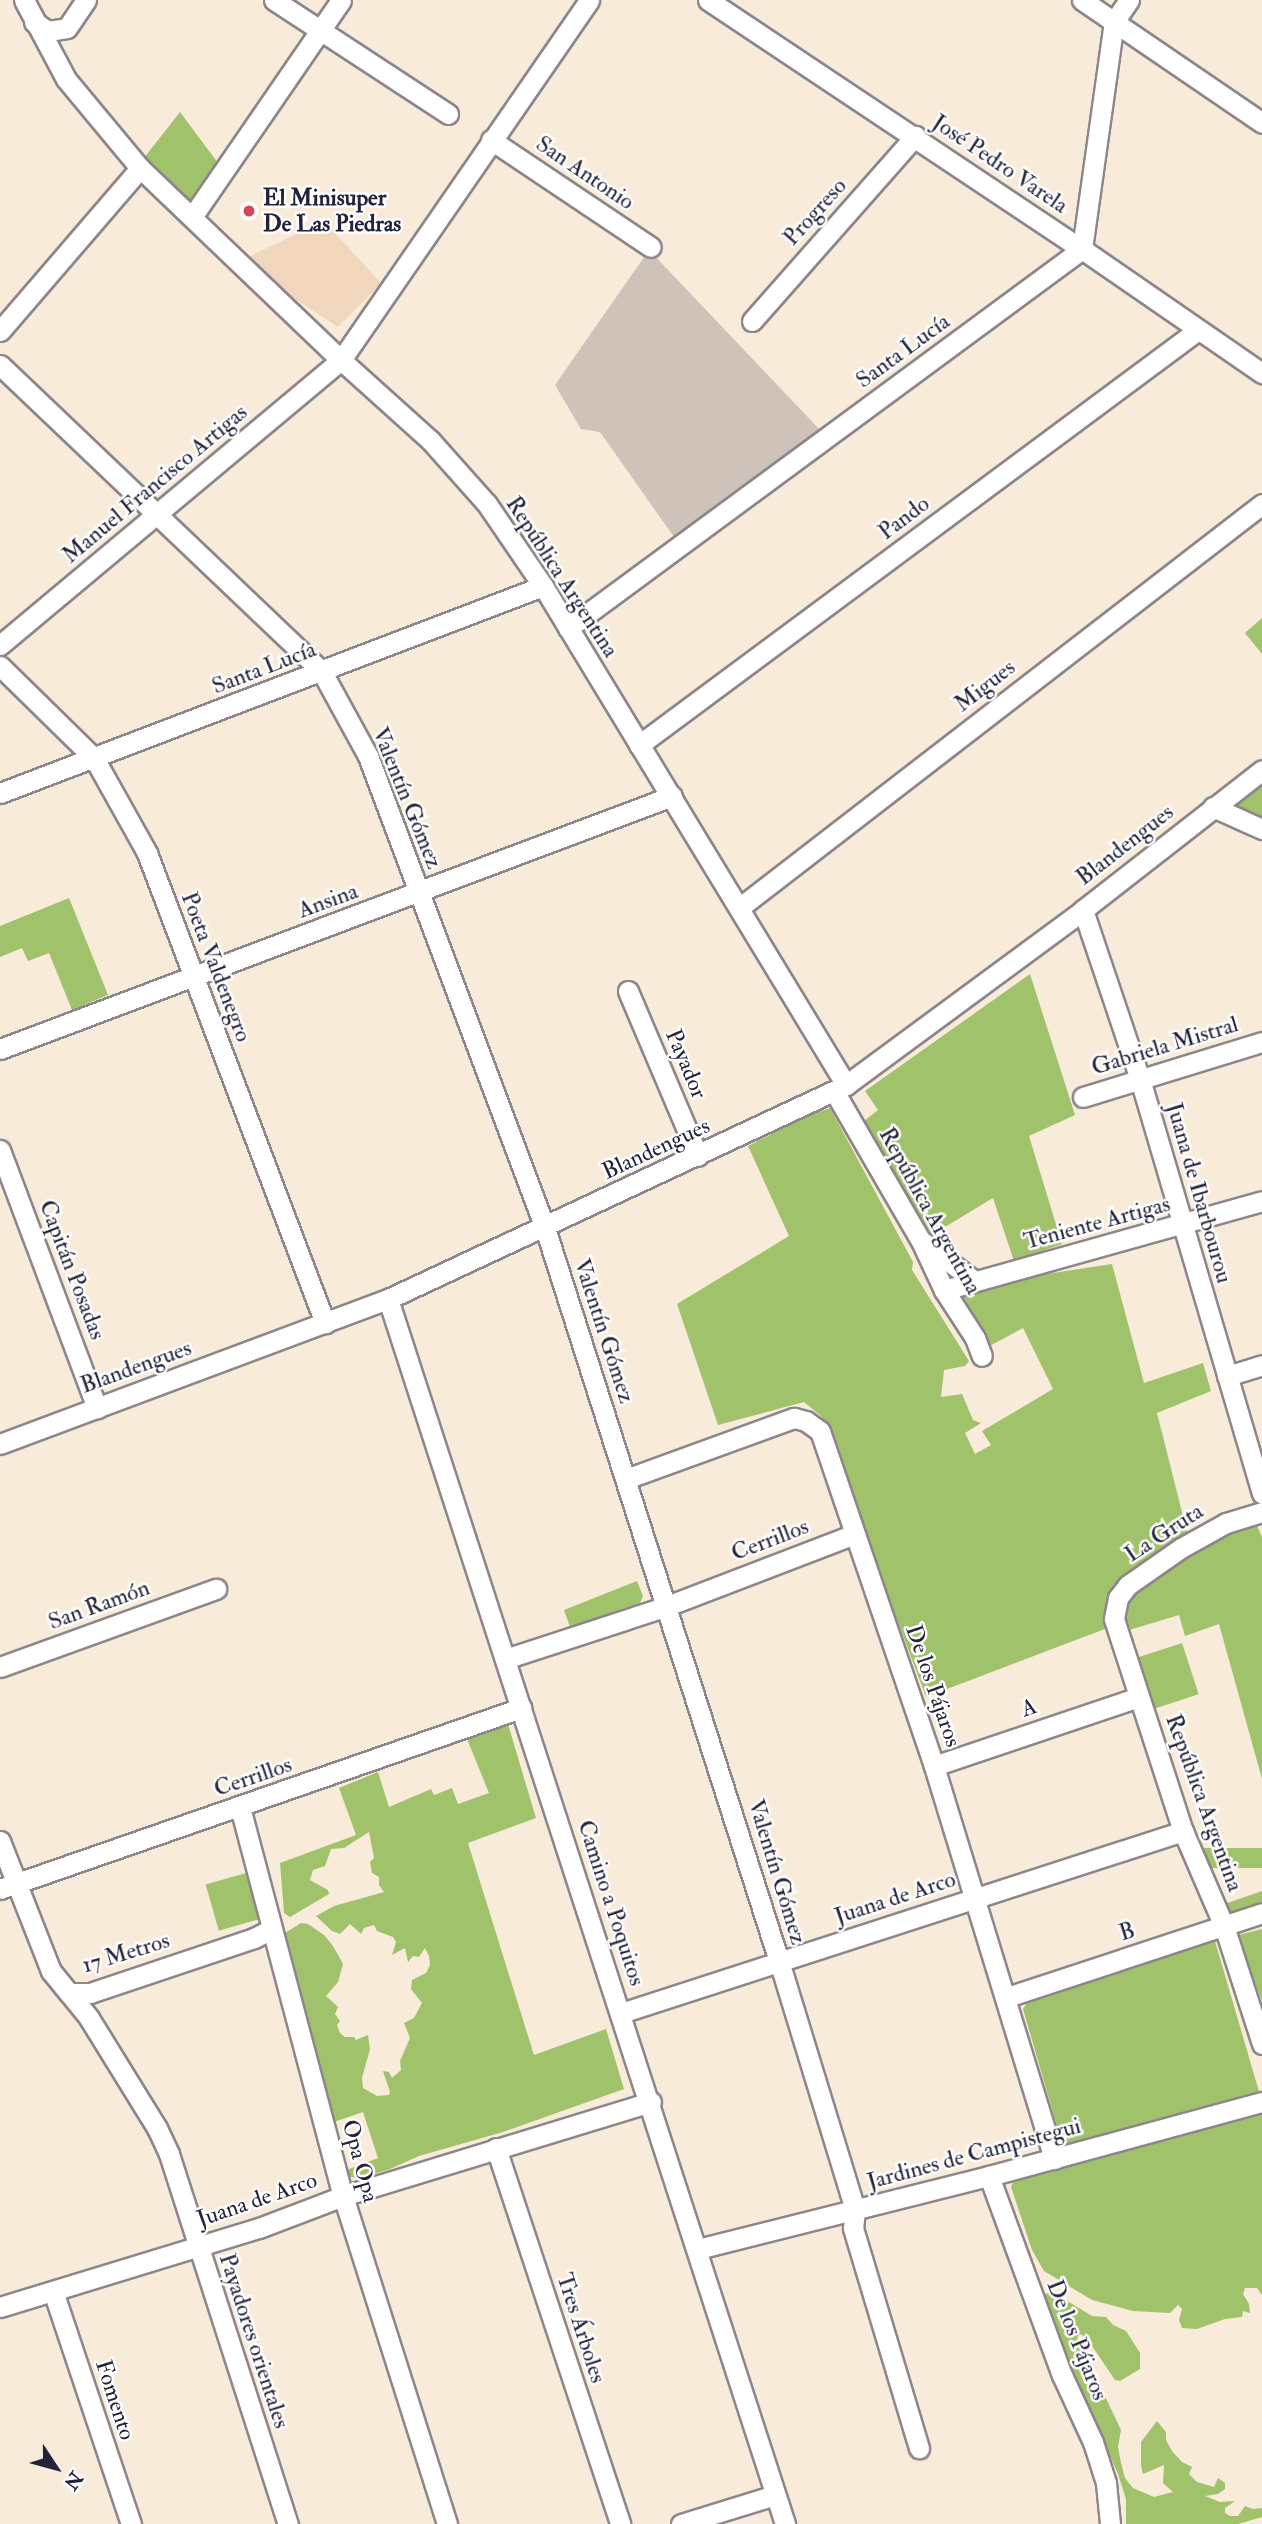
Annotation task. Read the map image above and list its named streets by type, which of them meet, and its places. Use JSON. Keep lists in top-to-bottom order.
{
  "streets": {
    "street": [
      "José Pedro Varela",
      "San Antonio",
      "Progreso",
      "Santa Lucía",
      "Manuel Francisco Artigas",
      "Pando",
      "República Argentina",
      "Migues",
      "Valentín Gómez",
      "Blandengues",
      "Ansina",
      "Poeta Valdenegro",
      "Gabriela Mistral",
      "Payador",
      "Juana de Ibarbourou",
      "Teniente Artigas",
      "Capitán Posadas",
      "La Gruta",
      "Cerrillos",
      "San Ramón",
      "De los Pájaros",
      "A",
      "Juana de Arco",
      "Camino a Poquitos",
      "B",
      "17 Metros",
      "Jardines de Campistegui",
      "Opa Opa",
      "Tres Árboles",
      "Payadores orientales",
      "Fomento"
    ]
  },
  "crossings": [
    ["José Pedro Varela", "Progreso"],
    ["José Pedro Varela", "Santa Lucía"],
    ["José Pedro Varela", "Pando"],
    ["San Antonio", "Manuel Francisco Artigas"],
    ["Santa Lucía", "República Argentina"],
    ["Santa Lucía", "Valentín Gómez"],
    ["Santa Lucía", "Poeta Valdenegro"],
    ["Manuel Francisco Artigas", "República Argentina"],
    ["Manuel Francisco Artigas", "Valentín Gómez"],
    ["Pando", "República Argentina"],
    ["República Argentina", "Migues"],
    ["República Argentina", "Blandengues"],
    ["República Argentina", "Ansina"],
    ["República Argentina", "Teniente Artigas"],
    ["República Argentina", "La Gruta"],
    ["República Argentina", "A"],
    ["República Argentina", "Juana de Arco"],
    ["República Argentina", "B"],
    ["Valentín Gómez", "Blandengues"],
    ["Valentín Gómez", "Ansina"],
    ["Valentín Gómez", "Cerrillos"],
    ["Valentín Gómez", "De los Pájaros"],
    ["Valentín Gómez", "Juana de Arco"],
    ["Valentín Gómez", "Jardines de Campistegui"],
    ["Blandengues", "Poeta Valdenegro"],
    ["Blandengues", "Payador"],
    ["Blandengues", "Juana de Ibarbourou"],
    ["Blandengues", "Capitán Posadas"],
    ["Blandengues", "Camino a Poquitos"],
    ["Ansina", "Poeta Valdenegro"],
    ["Gabriela Mistral", "Juana de Ibarbourou"],
    ["Juana de Ibarbourou", "Teniente Artigas"],
    ["Cerrillos", "De los Pájaros"],
    ["Cerrillos", "Camino a Poquitos"],
    ["Cerrillos", "17 Metros"],
    ["Cerrillos", "Opa Opa"],
    ["De los Pájaros", "A"],
    ["De los Pájaros", "Juana de Arco"],
    ["De los Pájaros", "B"],
    ["De los Pájaros", "Jardines de Campistegui"],
    ["Juana de Arco", "Camino a Poquitos"],
    ["Juana de Arco", "Opa Opa"],
    ["Juana de Arco", "Tres Árboles"],
    ["Juana de Arco", "Payadores orientales"],
    ["Juana de Arco", "Fomento"],
    ["Camino a Poquitos", "Jardines de Campistegui"],
    ["17 Metros", "Opa Opa"],
    ["17 Metros", "Payadores orientales"]
  ],
  "places": ["El Minisuper De Las Piedras"],
  "north": "bottom right"
}
